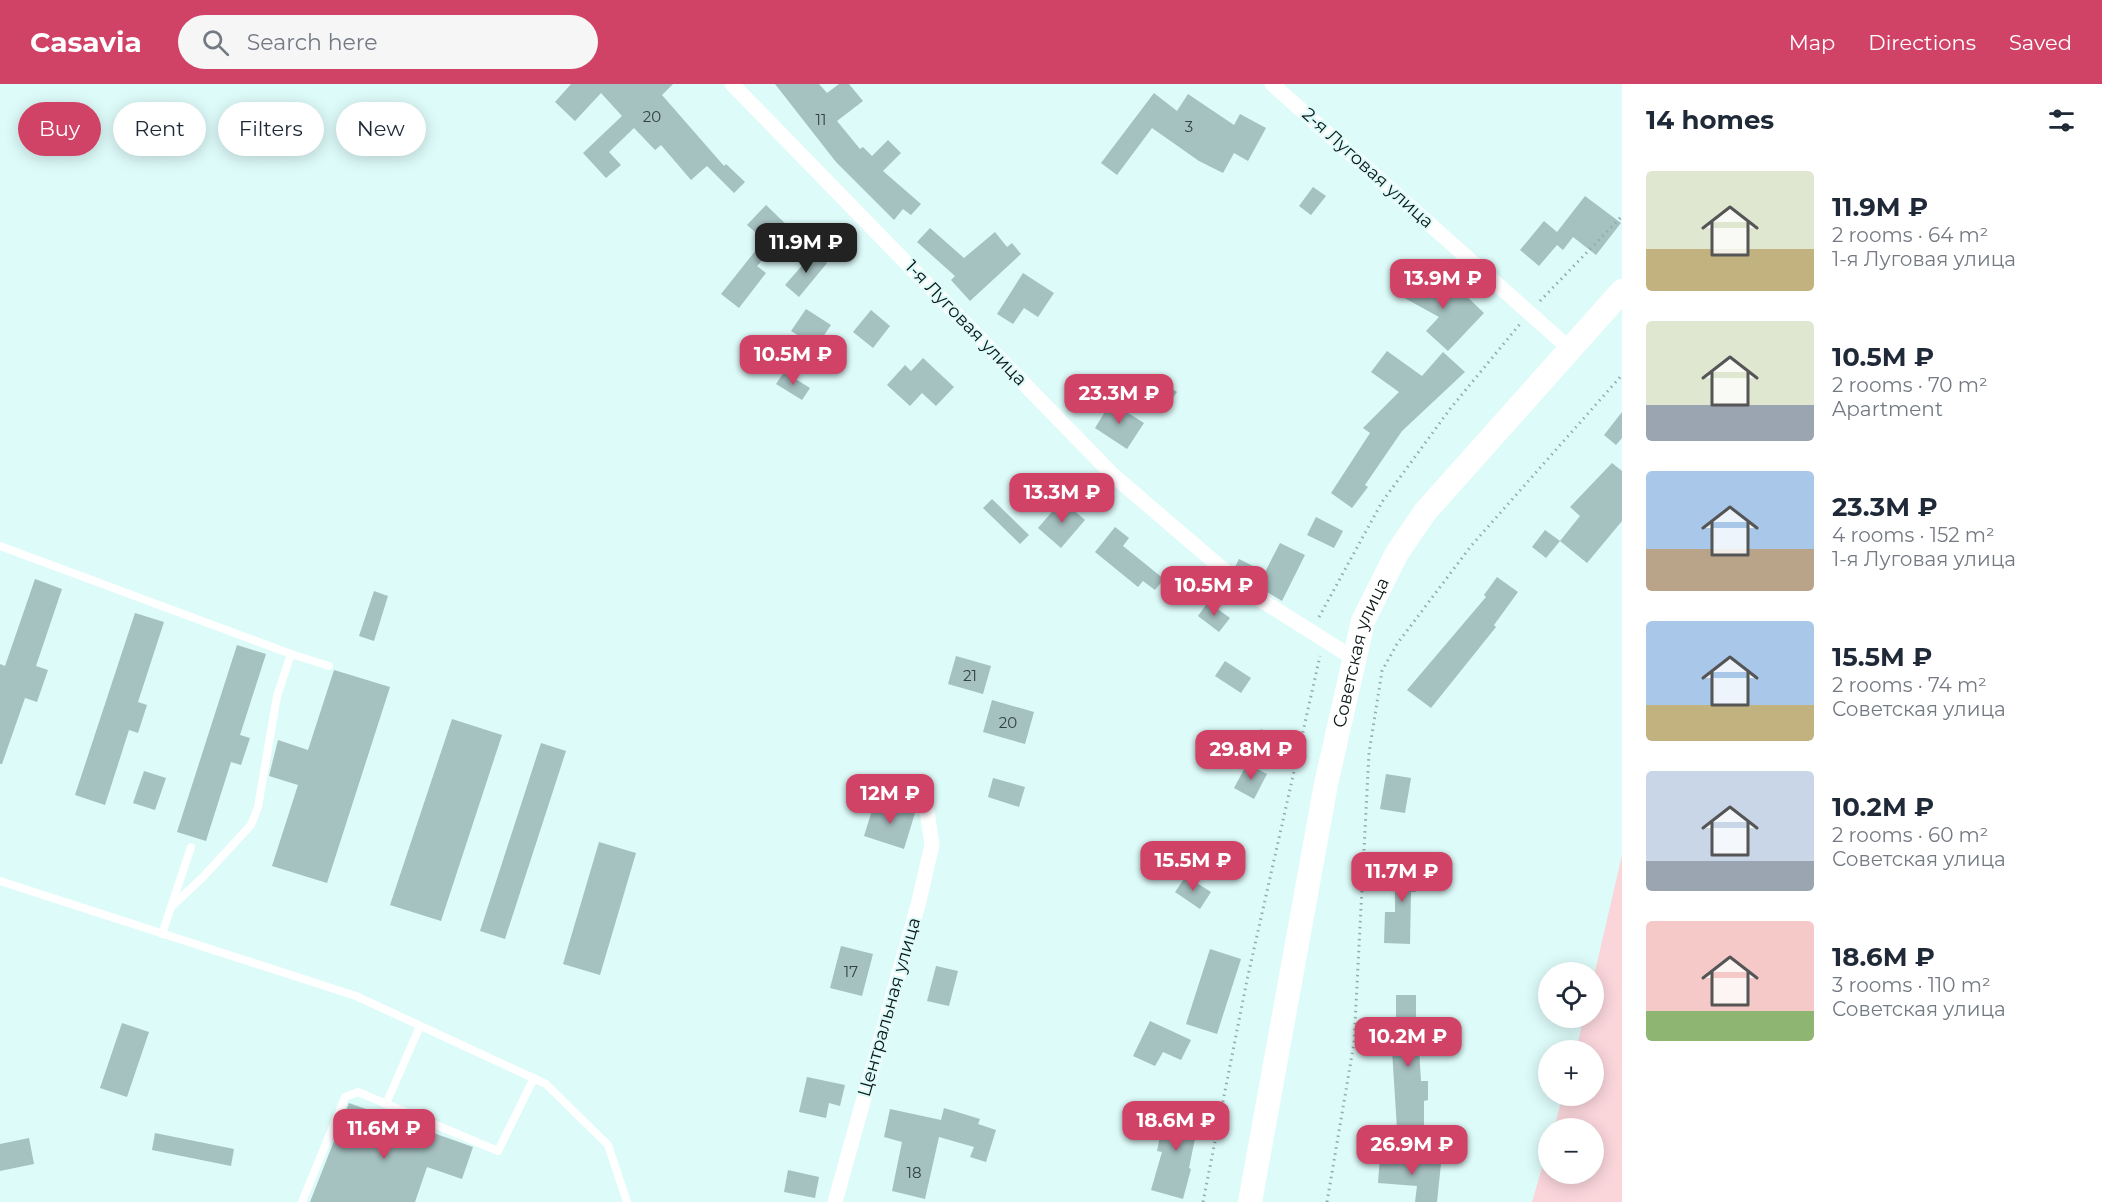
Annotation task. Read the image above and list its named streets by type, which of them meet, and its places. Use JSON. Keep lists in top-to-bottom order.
{
  "streets": {
    "main road": ["Советская улица"],
    "street": ["2-я Луговая улица", "1-я Луговая улица", "Центральная улица"]
  },
  "crossings": [
    ["2-я Луговая улица", "Советская улица"],
    ["1-я Луговая улица", "Советская улица"]
  ],
  "house_numbers": [
    "20",
    "11",
    "3",
    "21",
    "20",
    "17",
    "18"
  ],
  "page": {
    "header": "Casavia",
    "search": "Search here",
    "nav": ["Map", "Directions", "Saved"],
    "heading": "14 homes",
    "chip": [
      "Buy",
      "Rent",
      "Filters",
      "New"
    ],
    "list": [
      {
        "name": "11.9M ₽",
        "note": "2 rooms · 64 m² · 1-я Луговая улица"
      },
      {
        "name": "10.5M ₽",
        "note": "2 rooms · 70 m² · Apartment"
      },
      {
        "name": "23.3M ₽",
        "note": "4 rooms · 152 m² · 1-я Луговая улица"
      },
      {
        "name": "15.5M ₽",
        "note": "2 rooms · 74 m² · Советская улица"
      },
      {
        "name": "10.2M ₽",
        "note": "2 rooms · 60 m² · Советская улица"
      },
      {
        "name": "18.6M ₽",
        "note": "3 rooms · 110 m² · Советская улица"
      }
    ],
    "price": [
      "11.9M ₽",
      "13.9M ₽",
      "10.5M ₽",
      "23.3M ₽",
      "13.3M ₽",
      "10.5M ₽",
      "29.8M ₽",
      "12M ₽",
      "15.5M ₽",
      "11.7M ₽",
      "10.2M ₽",
      "18.6M ₽",
      "11.6M ₽",
      "26.9M ₽"
    ],
    "map_buttons": ["+", "−"]
  }
}
